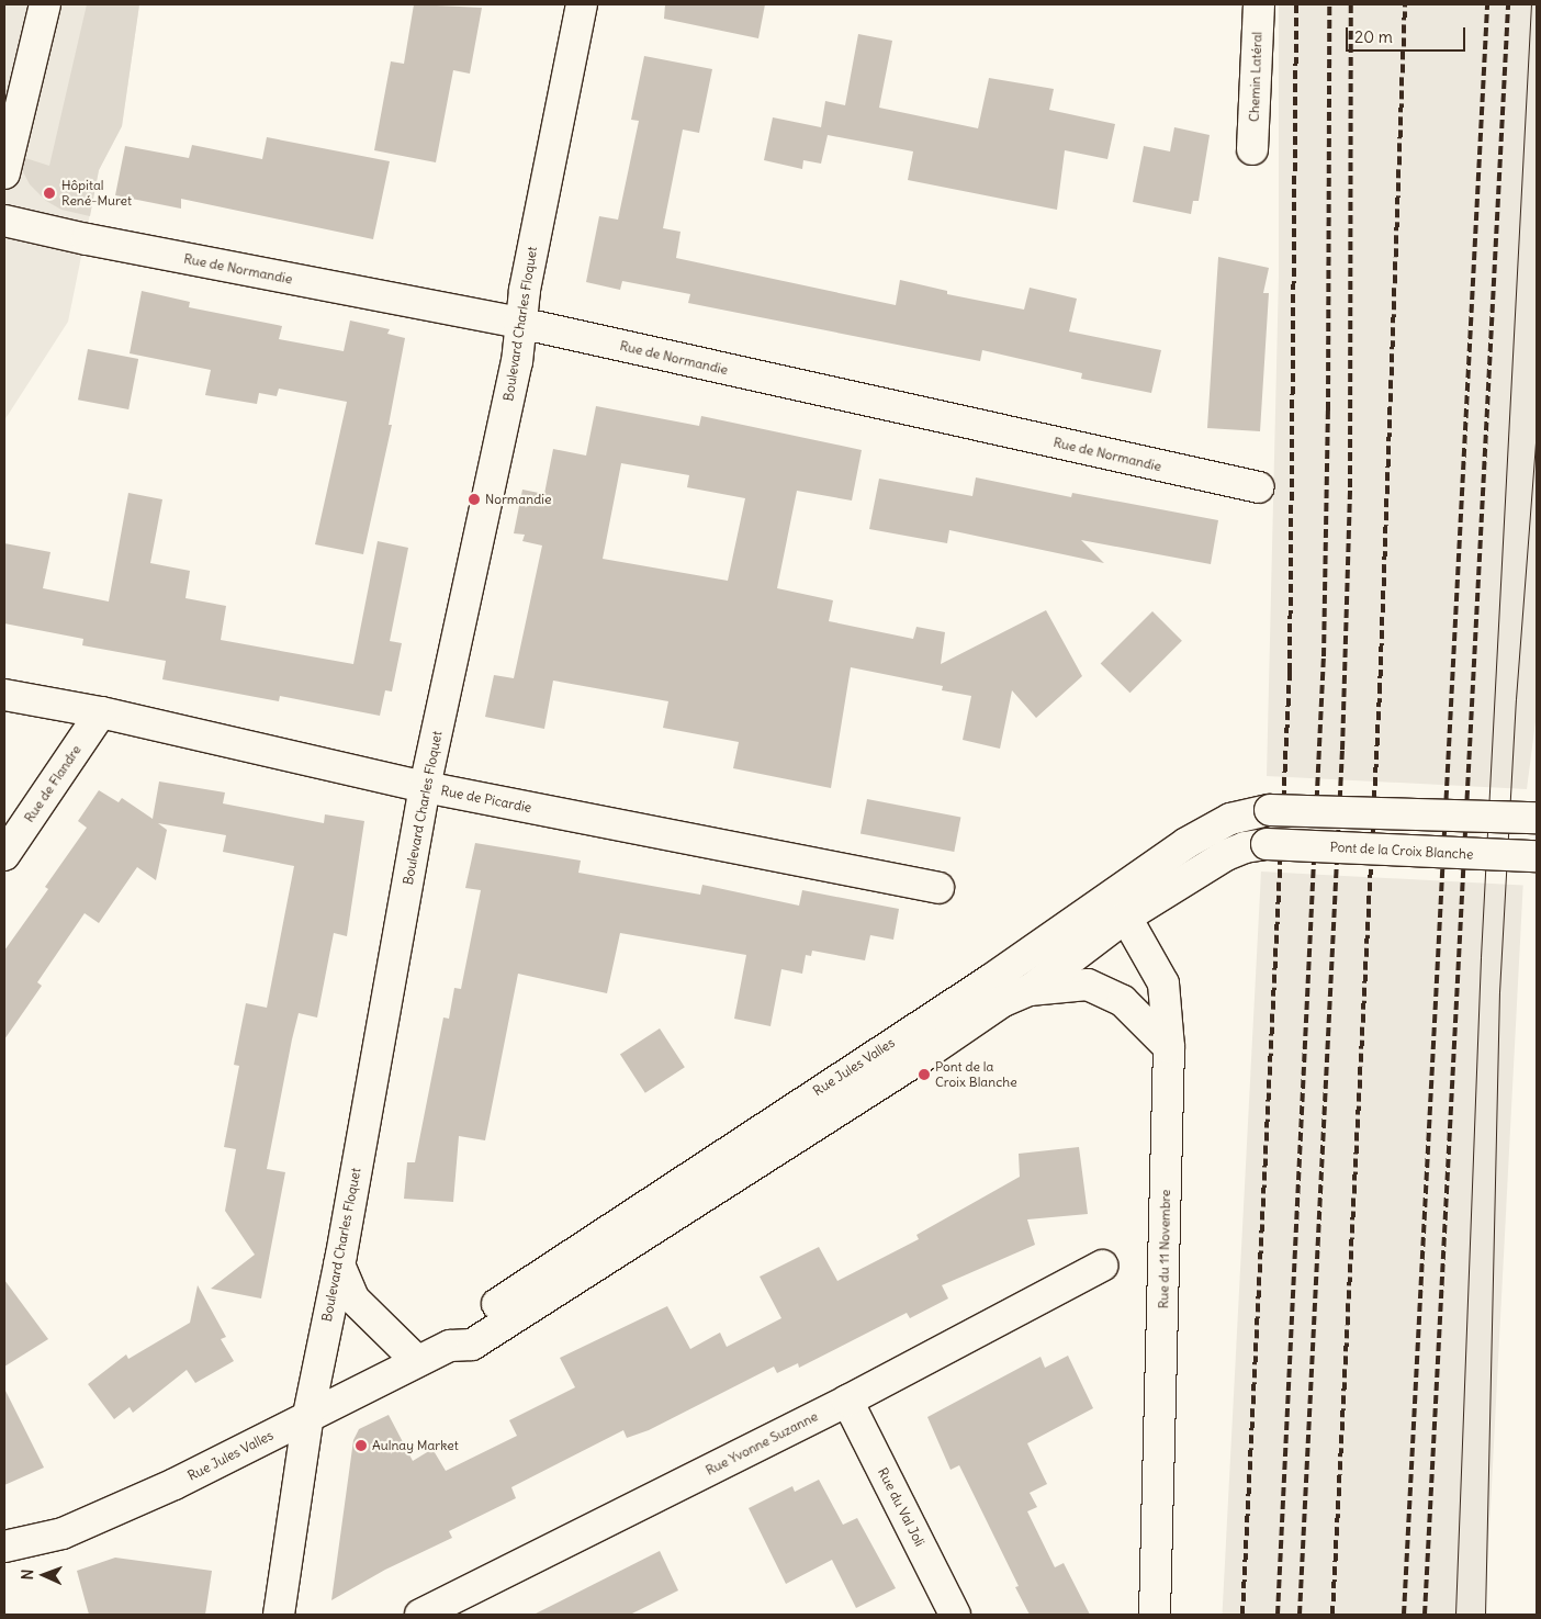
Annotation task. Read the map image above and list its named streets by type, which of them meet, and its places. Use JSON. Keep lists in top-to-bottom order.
{
  "streets": {
    "street": [
      "Chemin Latéral",
      "Rue de Normandie",
      "Boulevard Charles Floquet",
      "Rue de Flandre",
      "Rue de Picardie",
      "Pont de la Croix Blanche",
      "Rue Jules Valles",
      "Rue du 11 Novembre",
      "Rue Yvonne Suzanne",
      "Rue du Val Joli"
    ]
  },
  "crossings": [
    ["Rue de Normandie", "Boulevard Charles Floquet"],
    ["Boulevard Charles Floquet", "Rue de Picardie"],
    ["Boulevard Charles Floquet", "Rue Jules Valles"],
    ["Rue de Flandre", "Rue de Picardie"],
    ["Pont de la Croix Blanche", "Rue Jules Valles"],
    ["Rue Jules Valles", "Rue du 11 Novembre"],
    ["Rue Yvonne Suzanne", "Rue du Val Joli"]
  ],
  "places": [
    "Hôpital René-Muret",
    "Normandie",
    "Pont de la Croix Blanche",
    "Aulnay Market"
  ],
  "scale_bar": "20 m",
  "north": "left"
}
